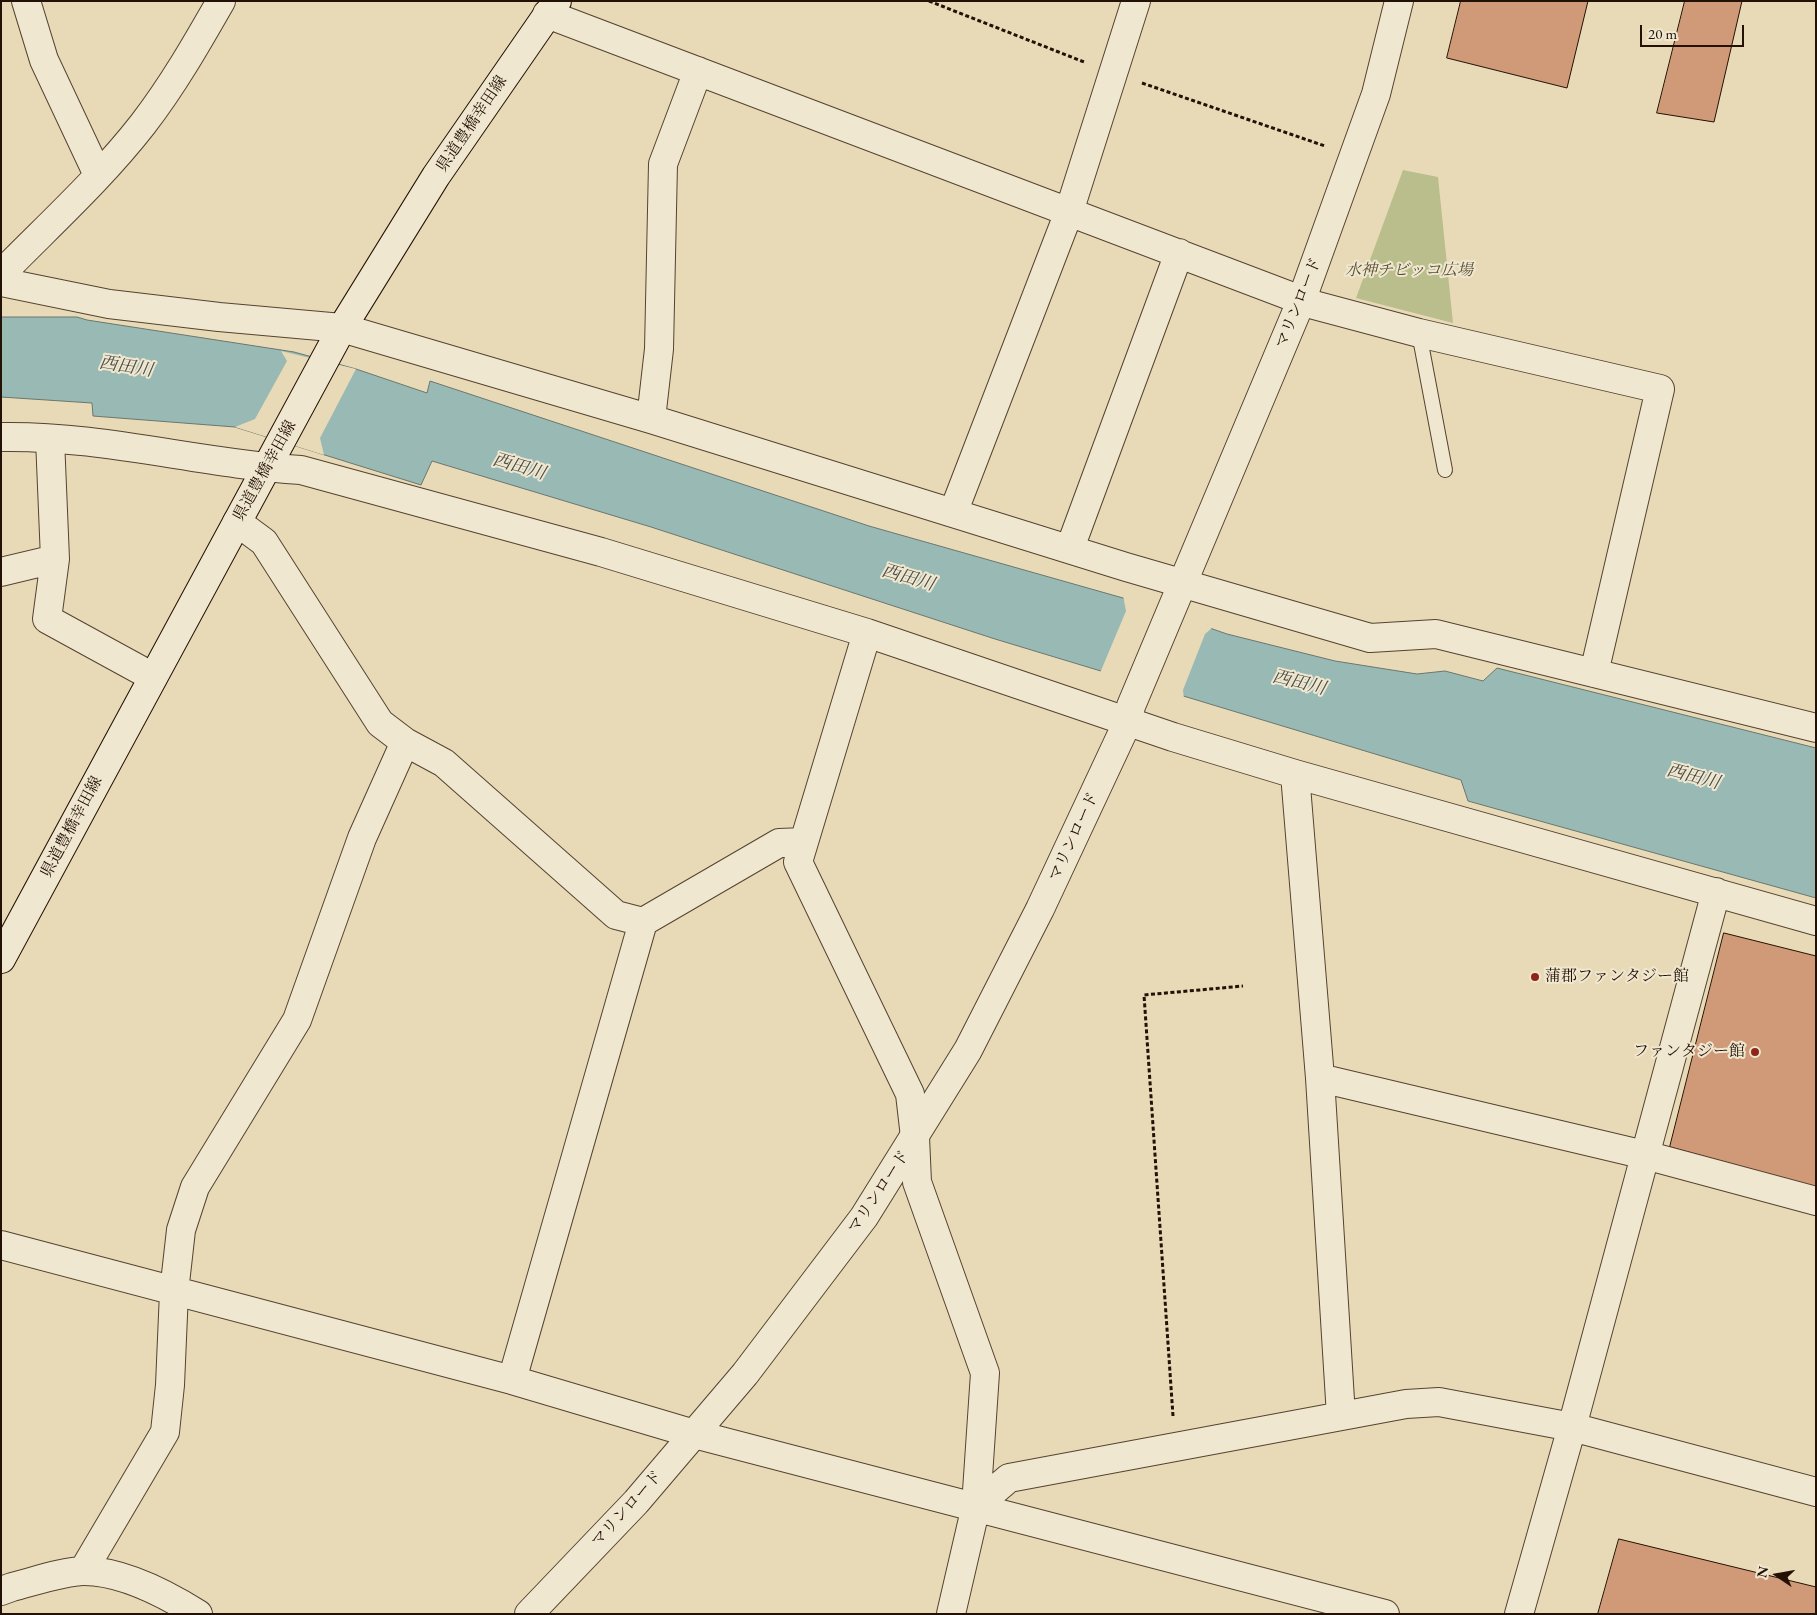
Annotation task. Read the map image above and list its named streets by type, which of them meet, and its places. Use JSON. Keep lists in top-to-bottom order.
{
  "streets": {
    "street": ["県道豊橋幸田線", "マリンロード"]
  },
  "water": ["西田川"],
  "parks": ["水神チビッコ広場"],
  "places": ["蒲郡ファンタジー館", "ファンタジー館"],
  "scale_bar": "20 m",
  "north": "left"
}
